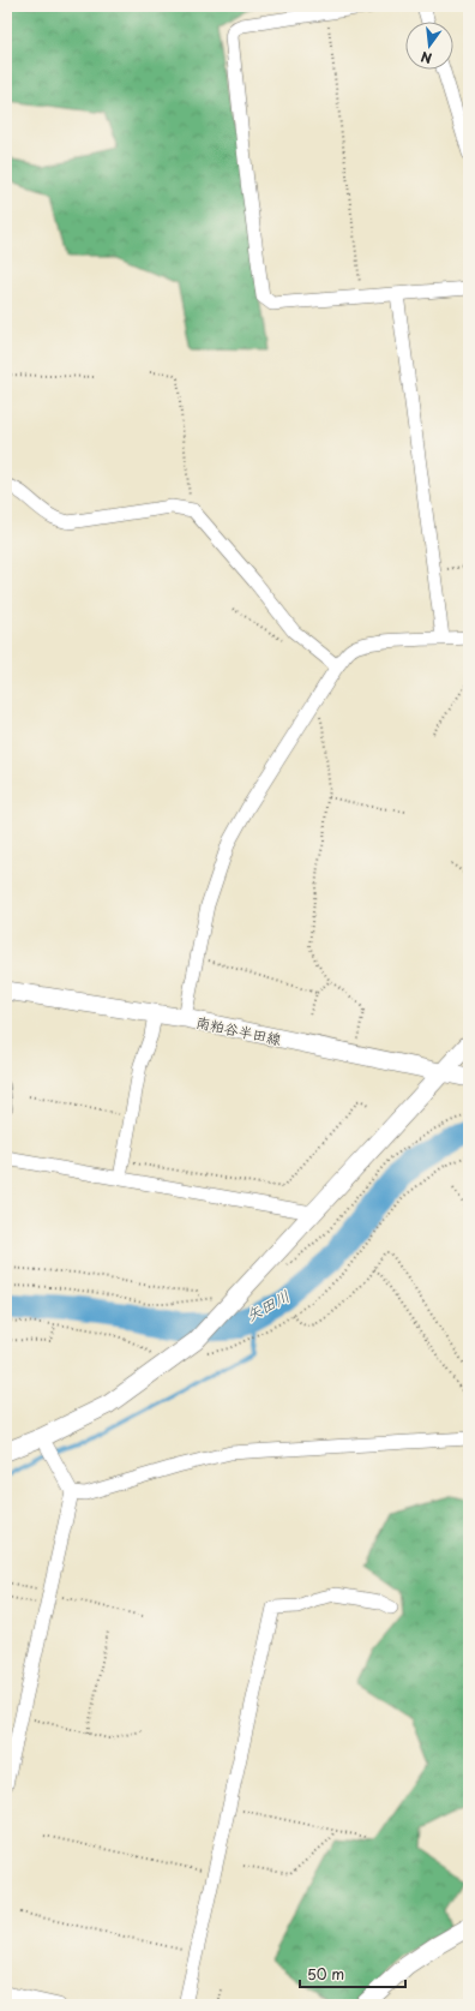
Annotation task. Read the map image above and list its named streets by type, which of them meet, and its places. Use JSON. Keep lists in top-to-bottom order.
{
  "streets": {
    "street": ["南粕谷半田線"]
  },
  "water": ["矢田川"],
  "scale_bar": "50 m",
  "north": "bottom"
}
